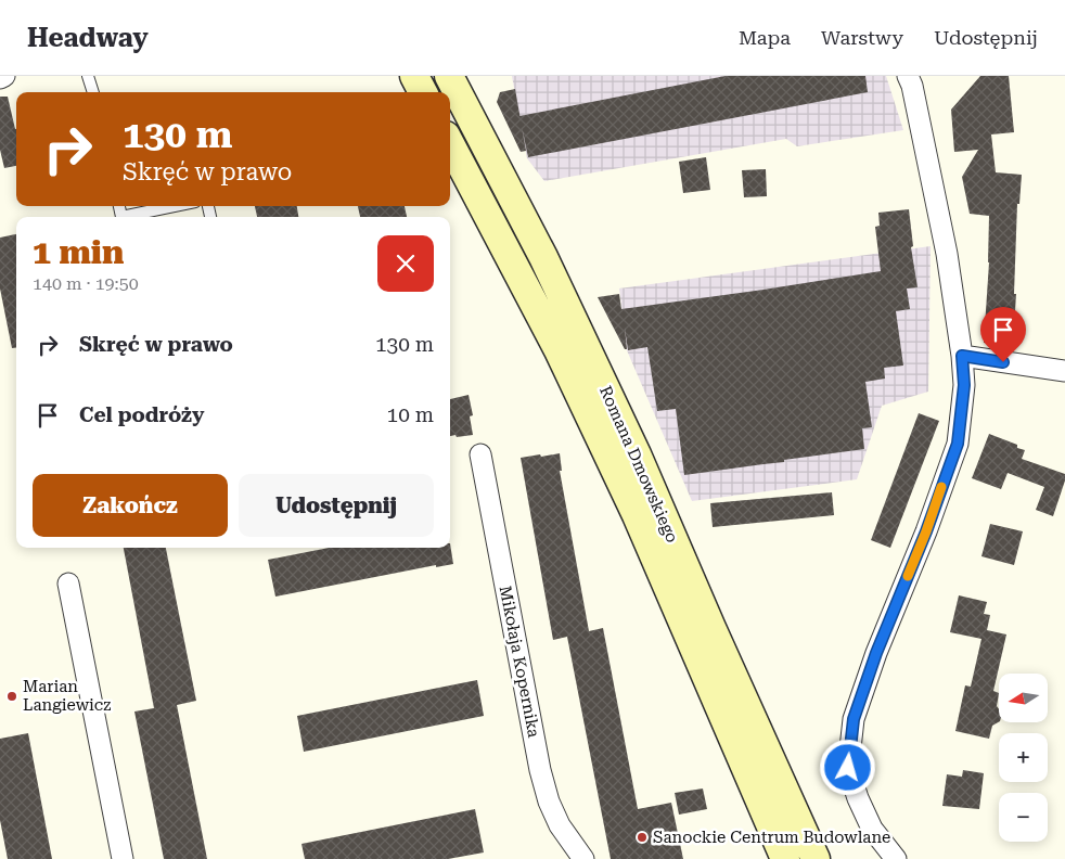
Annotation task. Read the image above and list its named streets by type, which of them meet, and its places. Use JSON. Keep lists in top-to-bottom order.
{
  "streets": {
    "main road": ["Romana Dmowskiego"],
    "street": ["Mikołaja Kopernika"]
  },
  "places": ["Marian Langiewicz", "Sanockie Centrum Budowlane"],
  "north": "left",
  "page": {
    "header": "Headway",
    "nav": ["Mapa", "Warstwy", "Udostępnij"],
    "turn": ["130 m", "Skręć w prawo"],
    "heading": ["1 min", "140 m · 19:50"],
    "list": [
      {
        "name": "Skręć w prawo",
        "value": "130 m"
      },
      {
        "name": "Cel podróży",
        "value": "10 m"
      }
    ],
    "buttons": ["Zakończ", "Udostępnij"],
    "map_buttons": ["+", "−"]
  }
}
